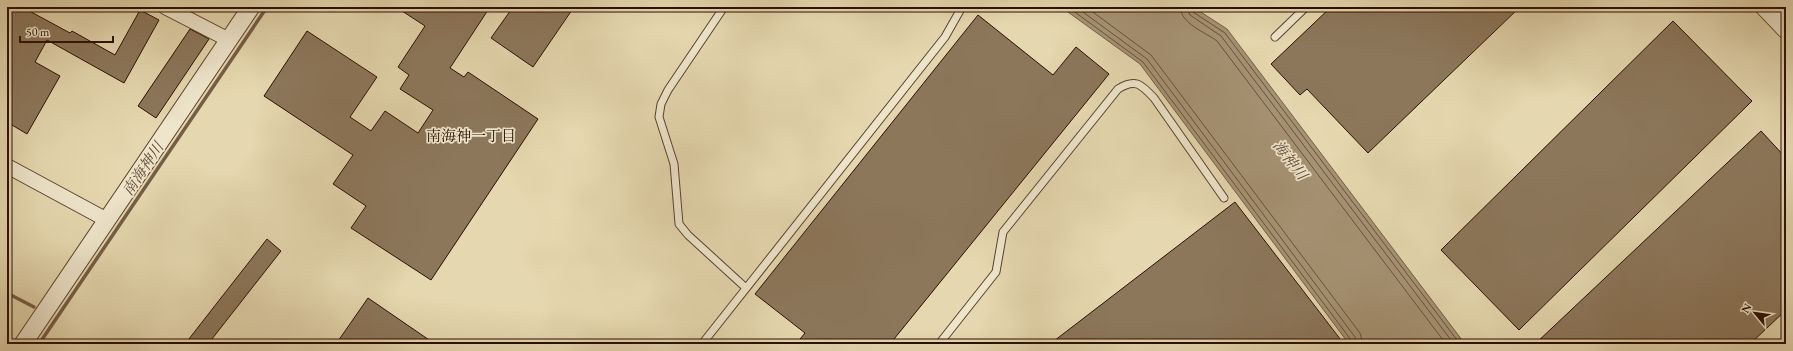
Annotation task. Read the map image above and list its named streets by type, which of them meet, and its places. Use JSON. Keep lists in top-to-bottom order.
{
  "districts": ["南海神一丁目"],
  "water": ["海神川", "南海神川"],
  "scale_bar": "50 m",
  "north": "top left"
}
